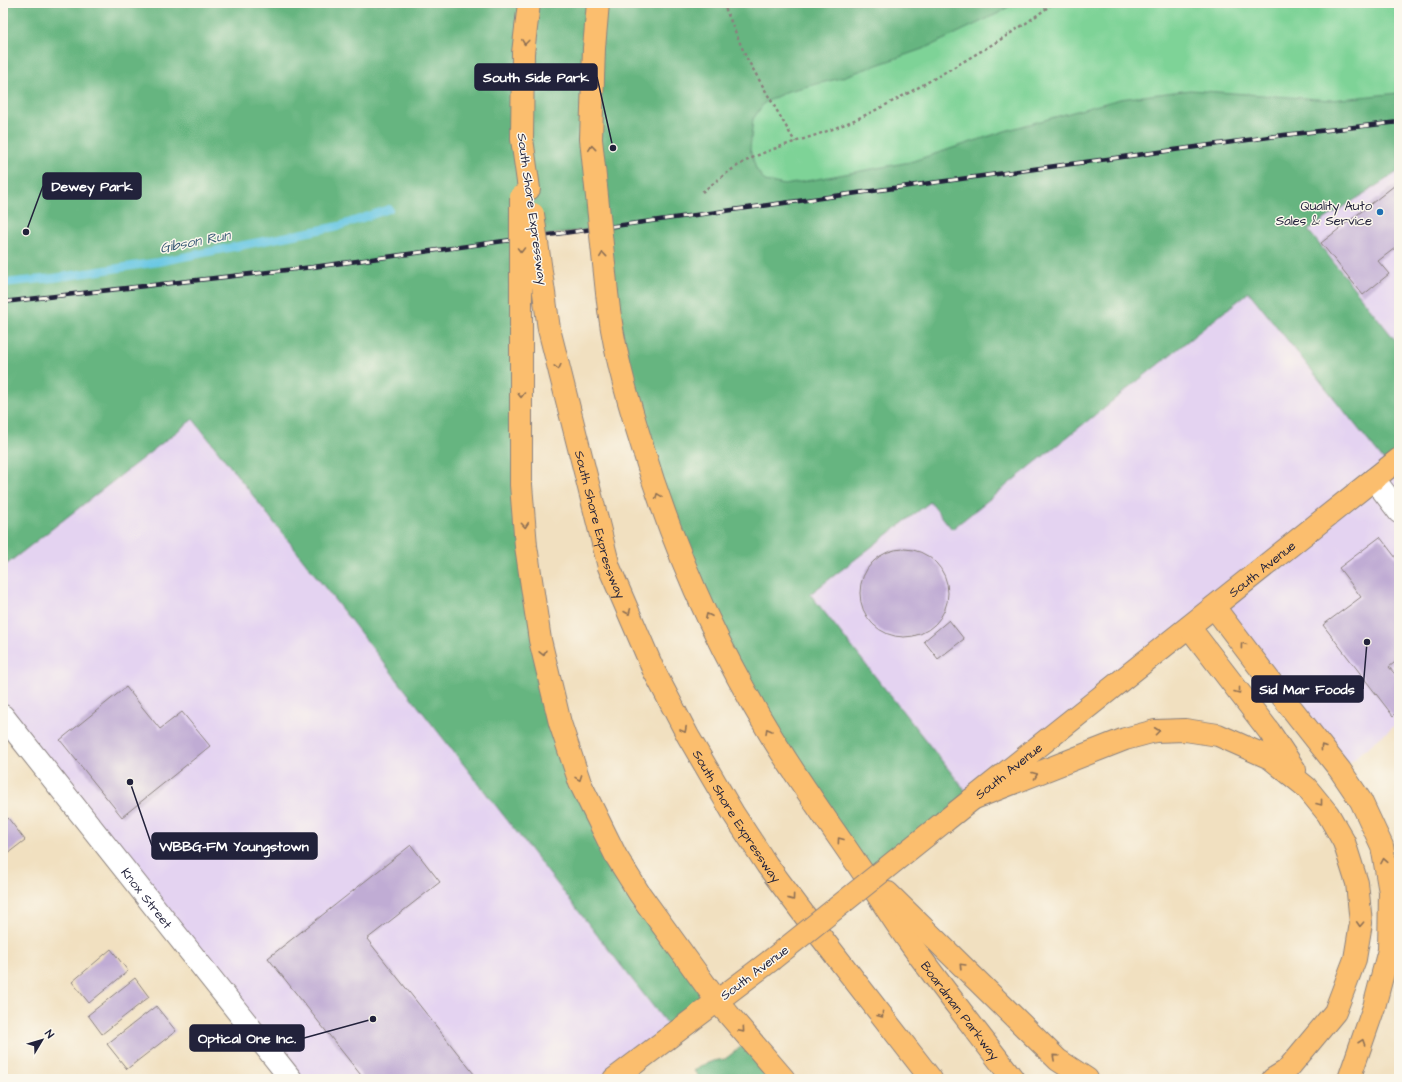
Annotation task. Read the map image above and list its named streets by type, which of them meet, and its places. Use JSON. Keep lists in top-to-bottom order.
{
  "streets": {
    "main road": ["South Shore Expressway", "South Avenue", "Boardman Parkway"],
    "street": ["Knox Street"]
  },
  "water": ["Gibson Run"],
  "places": [
    "South Side Park",
    "Quality Auto Sales & Service",
    "Dewey Park",
    "Sid Mar Foods",
    "WBBG-FM Youngstown",
    "Optical One Inc."
  ],
  "north": "top right"
}
